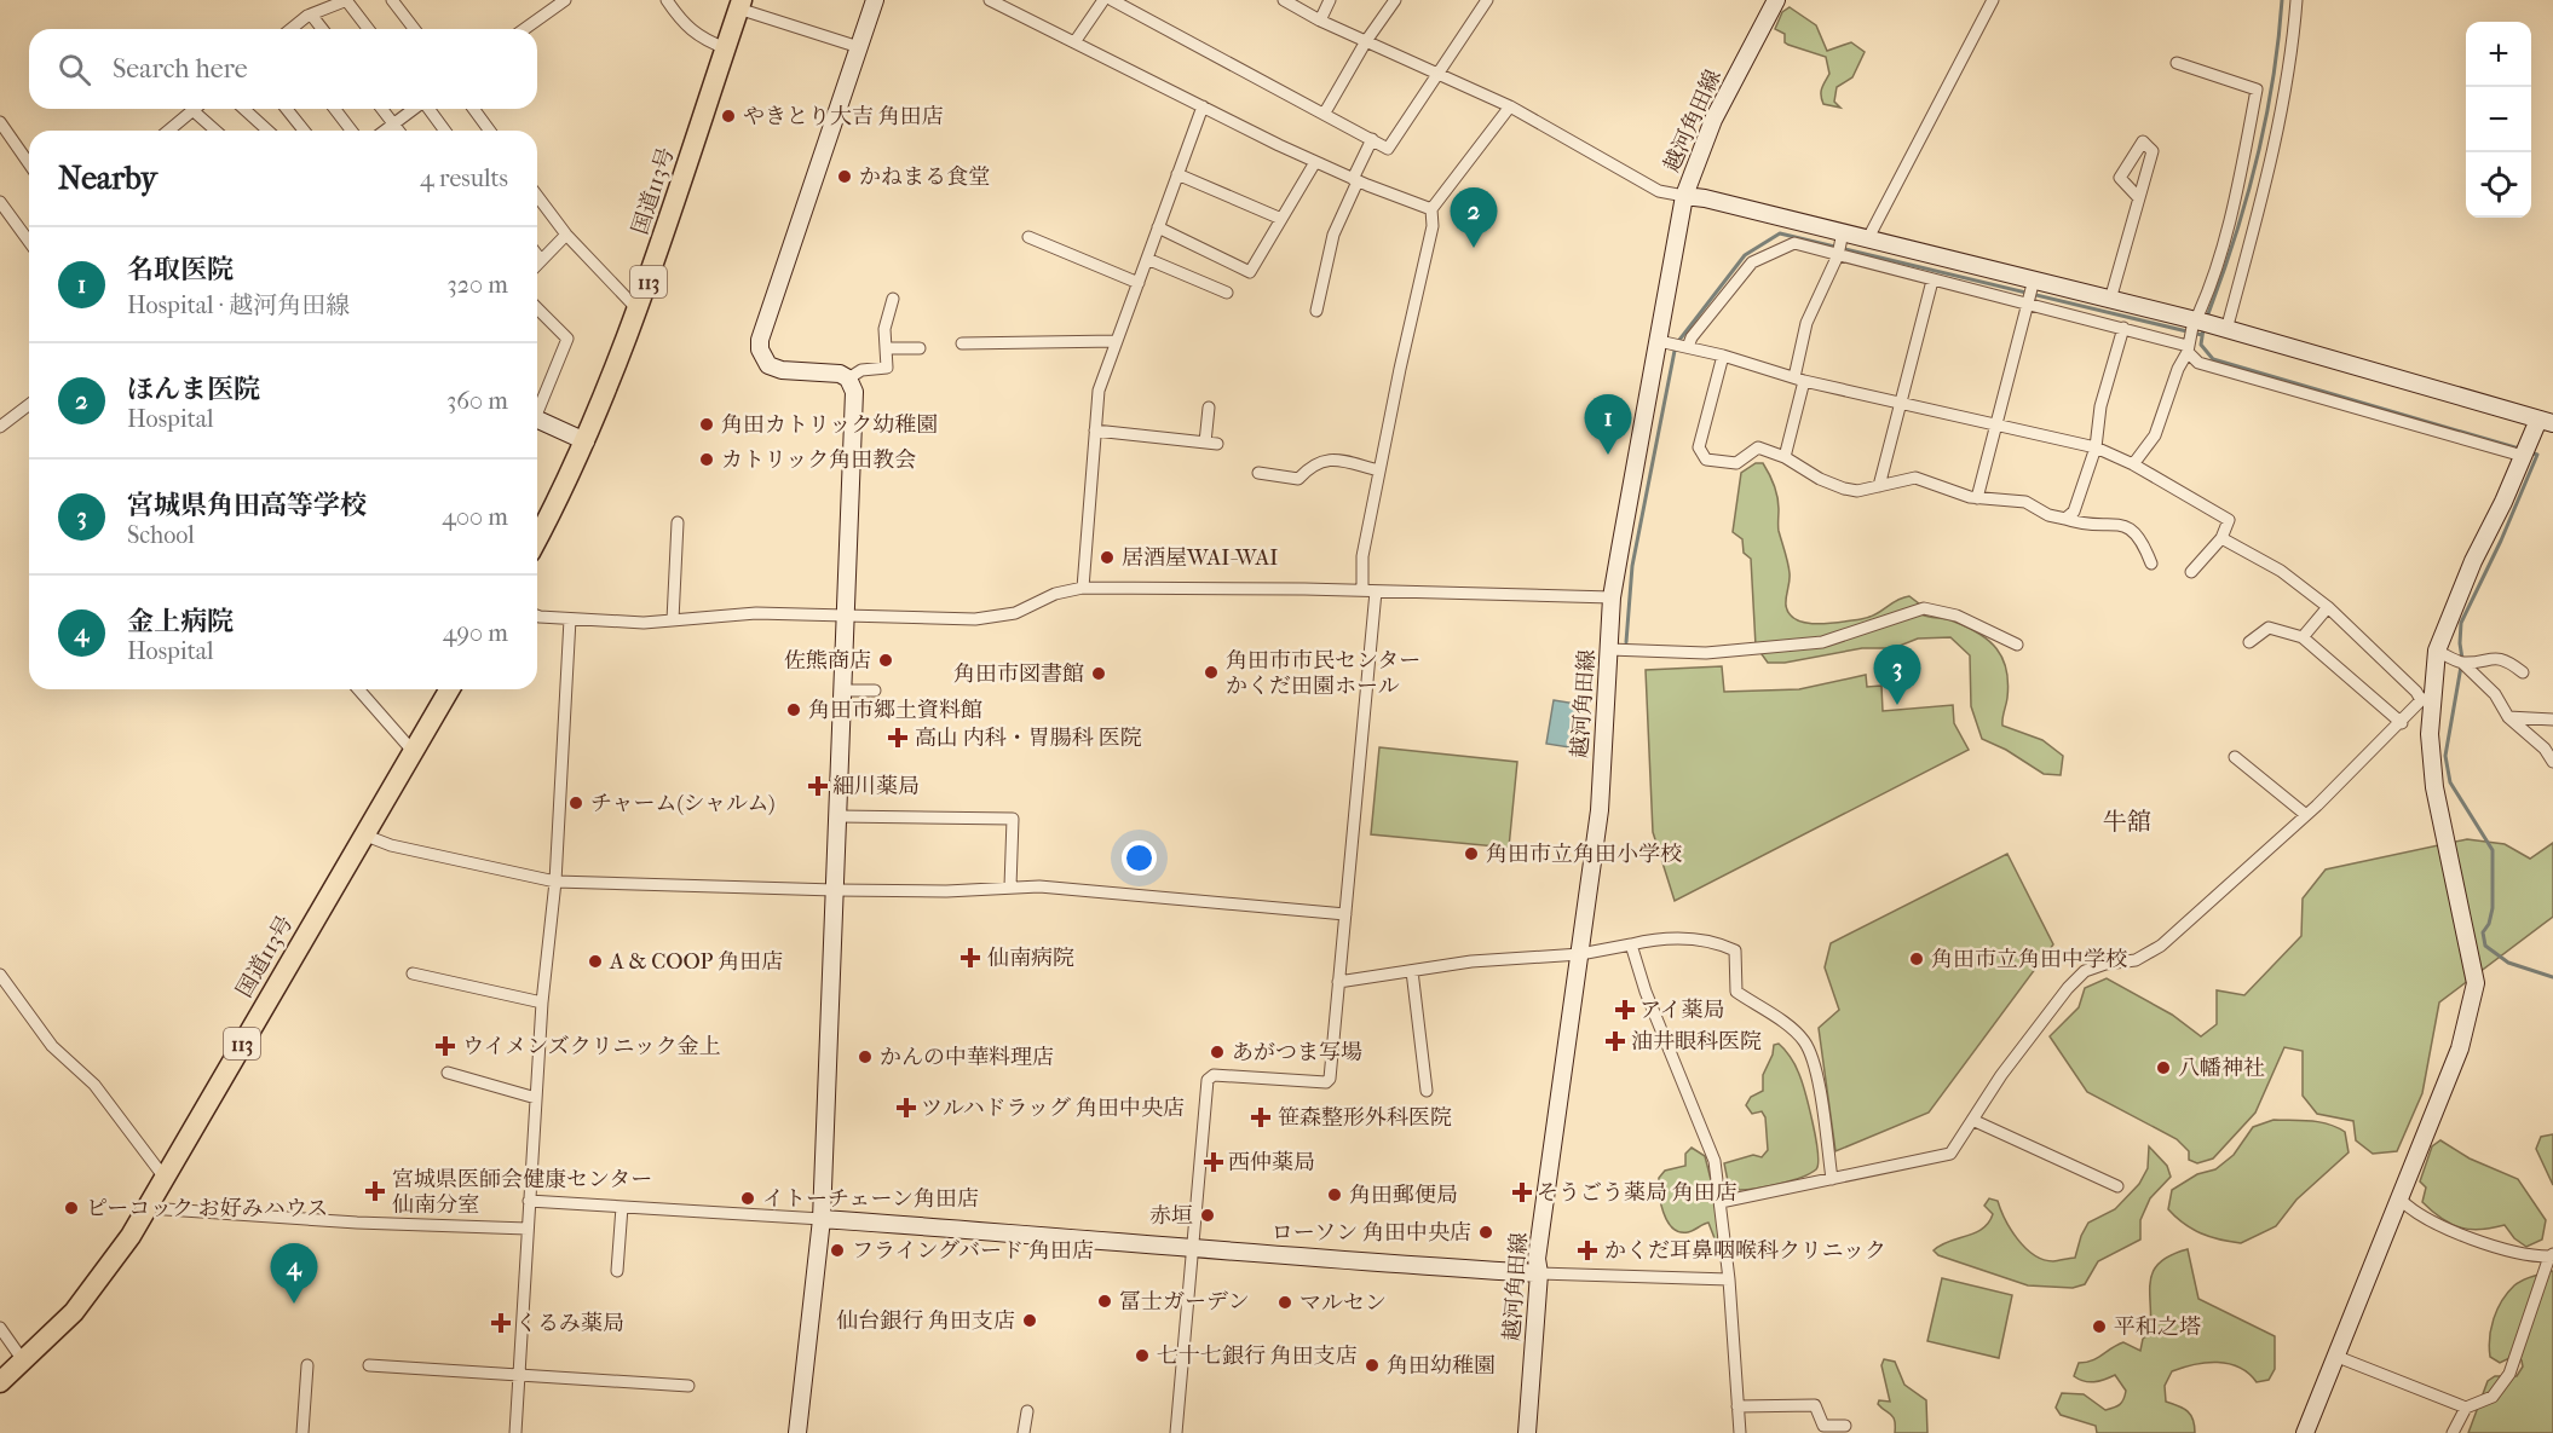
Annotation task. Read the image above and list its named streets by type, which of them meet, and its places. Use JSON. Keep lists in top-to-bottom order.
{
  "streets": {
    "highway": ["国道113号", "113"],
    "street": ["越河角田線"]
  },
  "districts": ["牛舘"],
  "places": {
    "other": [
      "やきとり大吉 角田店",
      "かねまる食堂",
      "角田カトリック幼稚園",
      "カトリック角田教会",
      "居酒屋WAI-WAI",
      "佐熊商店",
      "角田市市民センター かくだ田園ホール",
      "角田市図書館",
      "角田市郷土資料館",
      "チャーム(シャルム)",
      "角田市立角田小学校",
      "角田市立角田中学校",
      "A & COOP 角田店",
      "あがつま写場",
      "かんの中華料理店",
      "八幡神社",
      "角田郵便局",
      "イトーチェーン角田店",
      "ピーコック お好みハウス",
      "赤垣",
      "ローソン 角田中央店",
      "フライングバード 角田店",
      "冨士ガーデン",
      "マルセン",
      "仙台銀行 角田支店",
      "平和之塔",
      "七十七銀行 角田支店",
      "角田幼稚園"
    ],
    "health": [
      "高山 内科・胃腸科 医院",
      "細川薬局",
      "仙南病院",
      "アイ薬局",
      "油井眼科医院",
      "ウイメンズクリニック金上",
      "ツルハドラッグ 角田中央店",
      "笹森整形外科医院",
      "西仲薬局",
      "宮城県医師会健康センター 仙南分室",
      "そうごう薬局 角田店",
      "かくだ耳鼻咽喉科クリニック",
      "くるみ薬局"
    ]
  },
  "page": {
    "map_buttons": ["+", "−"],
    "search": "Search here",
    "heading": ["Nearby", "4 results"],
    "pins": [
      "2",
      "1",
      "3",
      "4"
    ],
    "list": [
      {
        "mark": "1",
        "name": "名取医院",
        "note": "Hospital · 越河角田線",
        "value": "320 m"
      },
      {
        "mark": "2",
        "name": "ほんま医院",
        "note": "Hospital",
        "value": "360 m"
      },
      {
        "mark": "3",
        "name": "宮城県角田高等学校",
        "note": "School",
        "value": "400 m"
      },
      {
        "mark": "4",
        "name": "金上病院",
        "note": "Hospital",
        "value": "490 m"
      }
    ]
  }
}
